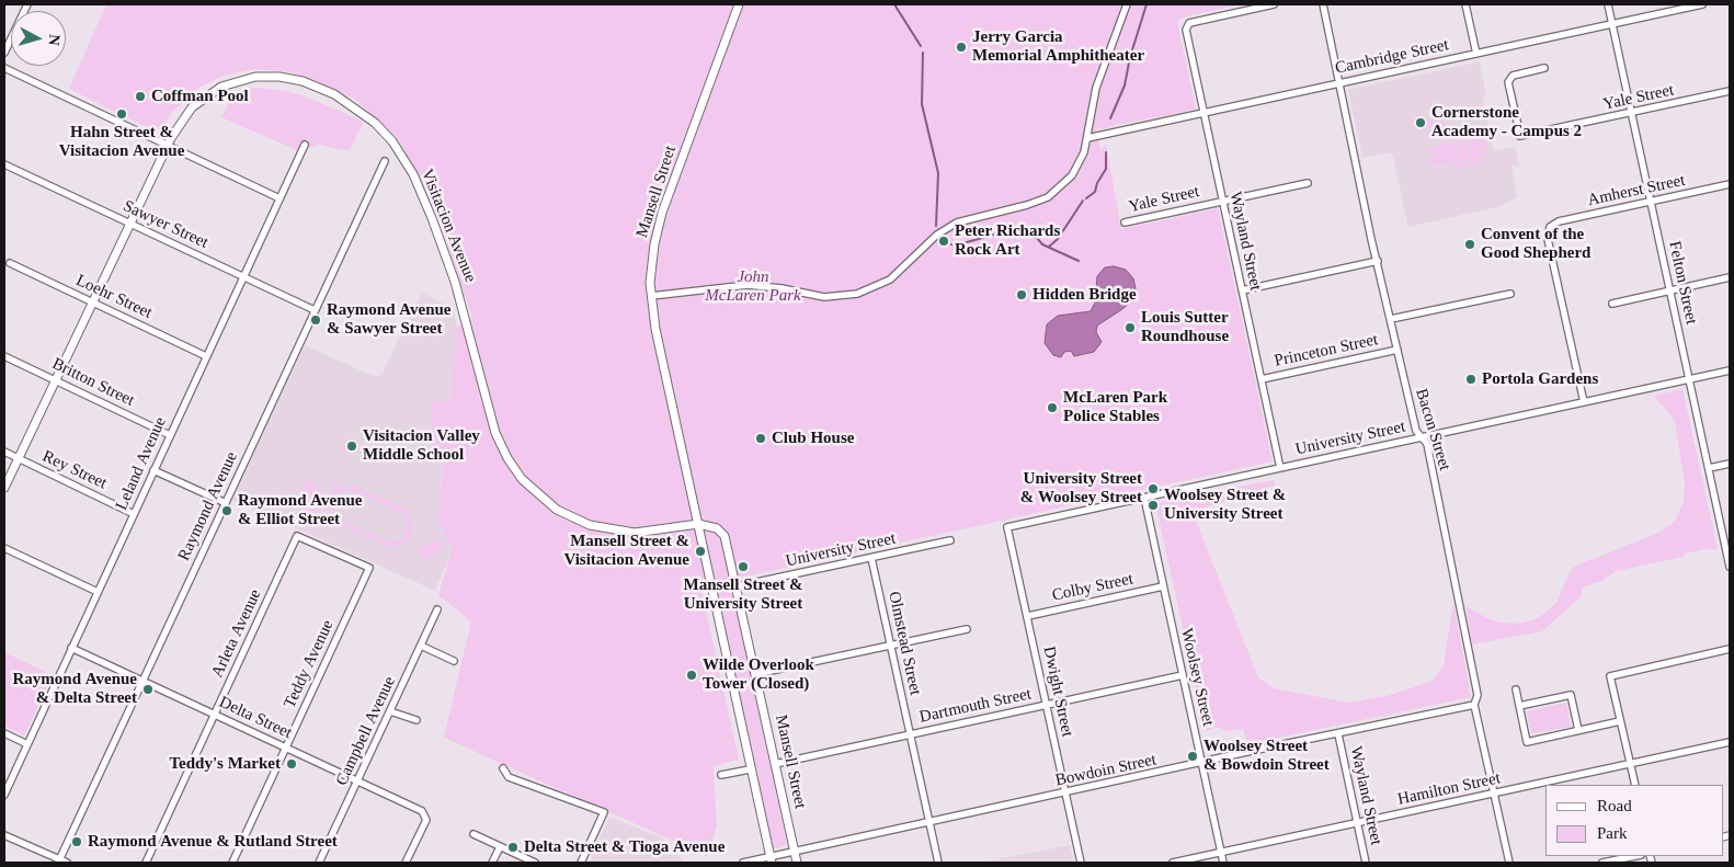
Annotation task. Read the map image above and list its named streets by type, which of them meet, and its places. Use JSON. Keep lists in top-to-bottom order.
{
  "streets": {
    "street": [
      "Cambridge Street",
      "Yale Street",
      "Amherst Street",
      "Mansell Street",
      "Sawyer Street",
      "Visitacion Avenue",
      "Wayland Street",
      "Felton Street",
      "Loehr Street",
      "Princeton Street",
      "Britton Street",
      "Bacon Street",
      "University Street",
      "Leland Avenue",
      "Rey Street",
      "Raymond Avenue",
      "Colby Street",
      "Arleta Avenue",
      "Olmstead Street",
      "Teddy Avenue",
      "Woolsey Street",
      "Dwight Street",
      "Dartmouth Street",
      "Delta Street",
      "Campbell Avenue",
      "Bowdoin Street",
      "Hamilton Street"
    ]
  },
  "crossings": [
    ["Cambridge Street", "Wayland Street"],
    ["Cambridge Street", "Felton Street"],
    ["Cambridge Street", "Bacon Street"],
    ["Yale Street", "Wayland Street"],
    ["Yale Street", "Felton Street"],
    ["Amherst Street", "Felton Street"],
    ["Amherst Street", "University Street"],
    ["Mansell Street", "Visitacion Avenue"],
    ["Mansell Street", "University Street"],
    ["Mansell Street", "Dartmouth Street"],
    ["Mansell Street", "Bowdoin Street"],
    ["Sawyer Street", "Visitacion Avenue"],
    ["Sawyer Street", "Leland Avenue"],
    ["Sawyer Street", "Raymond Avenue"],
    ["Visitacion Avenue", "Loehr Street"],
    ["Visitacion Avenue", "Britton Street"],
    ["Visitacion Avenue", "Rey Street"],
    ["Wayland Street", "Princeton Street"],
    ["Wayland Street", "University Street"],
    ["Wayland Street", "Bowdoin Street"],
    ["Wayland Street", "Hamilton Street"],
    ["Felton Street", "University Street"],
    ["Loehr Street", "Leland Avenue"],
    ["Princeton Street", "Bacon Street"],
    ["Britton Street", "Leland Avenue"],
    ["Bacon Street", "University Street"],
    ["Bacon Street", "Bowdoin Street"],
    ["Bacon Street", "Hamilton Street"],
    ["University Street", "Olmstead Street"],
    ["University Street", "Woolsey Street"],
    ["University Street", "Dwight Street"],
    ["Leland Avenue", "Rey Street"],
    ["Leland Avenue", "Delta Street"],
    ["Raymond Avenue", "Delta Street"],
    ["Colby Street", "Woolsey Street"],
    ["Colby Street", "Dwight Street"],
    ["Arleta Avenue", "Teddy Avenue"],
    ["Arleta Avenue", "Delta Street"],
    ["Olmstead Street", "Dartmouth Street"],
    ["Olmstead Street", "Bowdoin Street"],
    ["Teddy Avenue", "Delta Street"],
    ["Woolsey Street", "Dartmouth Street"],
    ["Woolsey Street", "Bowdoin Street"],
    ["Woolsey Street", "Hamilton Street"],
    ["Dwight Street", "Dartmouth Street"],
    ["Dwight Street", "Bowdoin Street"],
    ["Delta Street", "Campbell Avenue"]
  ],
  "parks": ["John McLaren Park"],
  "places": [
    "Jerry Garcia Memorial Amphitheater",
    "Coffman Pool",
    "Hahn Street & Visitacion Avenue",
    "Cornerstone Academy - Campus 2",
    "Peter Richards Rock Art",
    "Convent of the Good Shepherd",
    "Hidden Bridge",
    "Raymond Avenue & Sawyer Street",
    "Louis Sutter Roundhouse",
    "Portola Gardens",
    "McLaren Park Police Stables",
    "Club House",
    "Visitacion Valley Middle School",
    "University Street & Woolsey Street",
    "Woolsey Street & University Street",
    "Raymond Avenue & Elliot Street",
    "Mansell Street & Visitacion Avenue",
    "Mansell Street & University Street",
    "Wilde Overlook Tower (Closed)",
    "Raymond Avenue & Delta Street",
    "Woolsey Street & Bowdoin Street",
    "Teddy's Market",
    "Raymond Avenue & Rutland Street",
    "Delta Street & Tioga Avenue"
  ],
  "legend": ["Road", "Park"],
  "north": "right"
}
